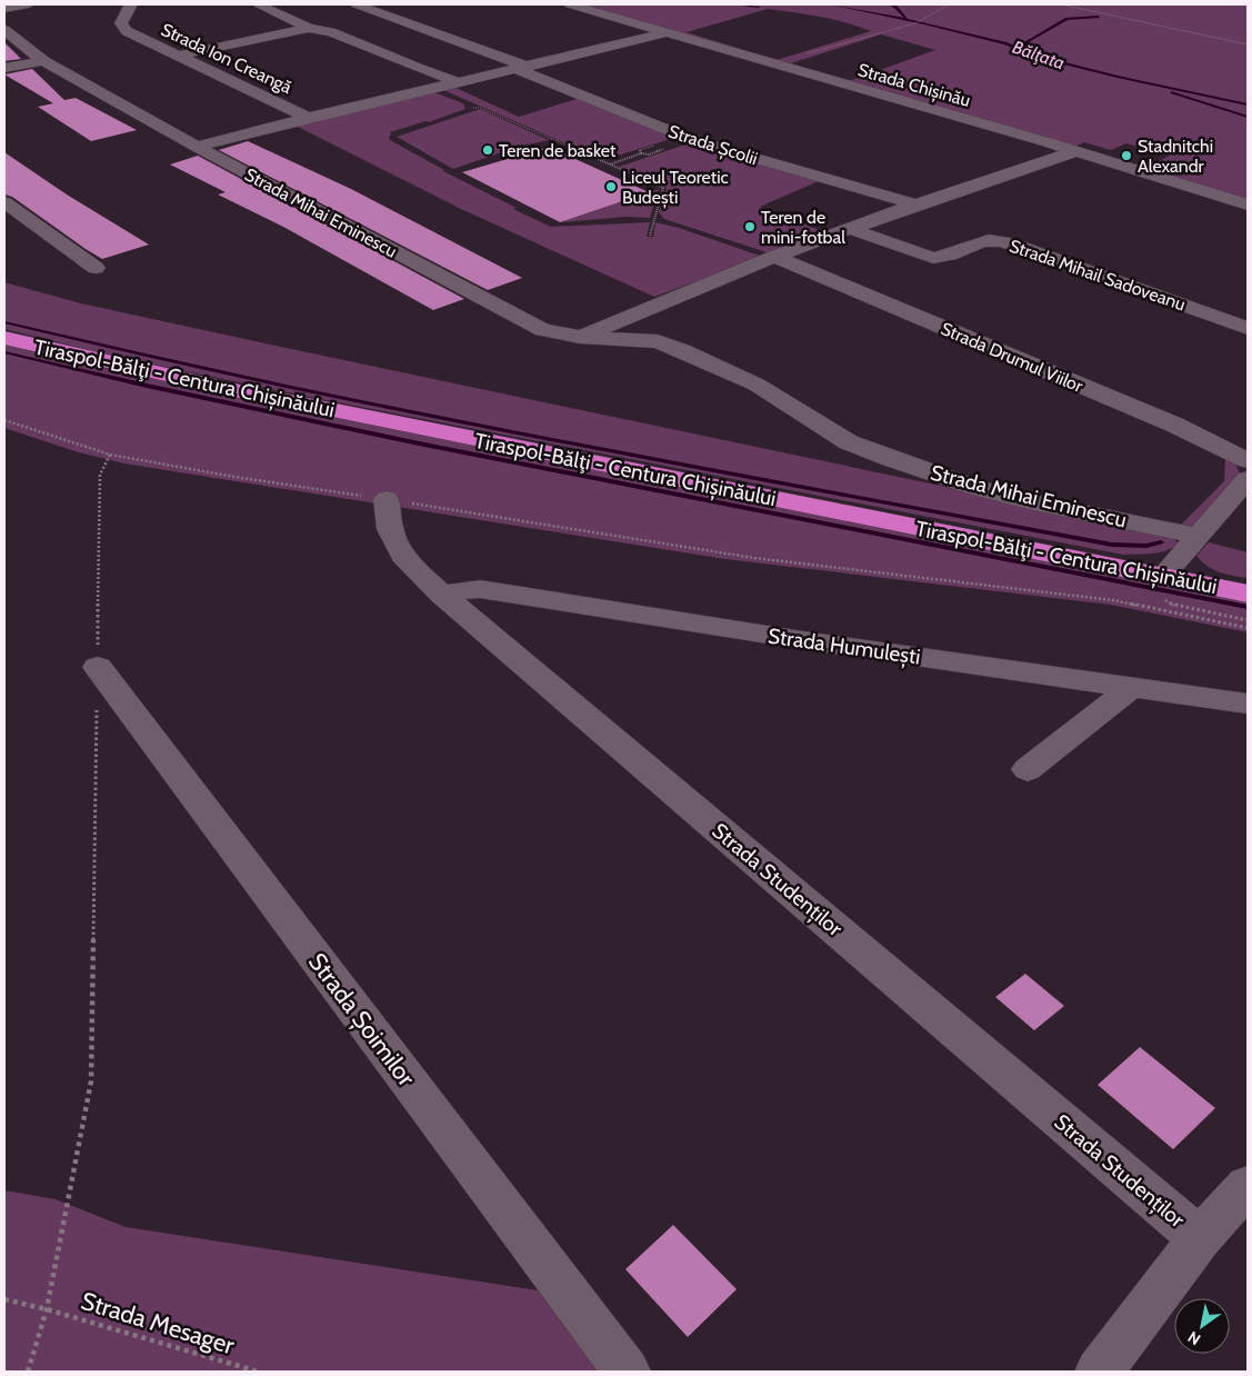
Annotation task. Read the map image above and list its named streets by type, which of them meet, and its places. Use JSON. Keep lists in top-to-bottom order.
{
  "streets": {
    "highway": ["Tiraspol-Bălţi - Centura Chișinăului"],
    "street": [
      "Strada Ion Creangă",
      "Strada Chișinău",
      "Strada Școlii",
      "Strada Mihai Eminescu",
      "Strada Mihail Sadoveanu",
      "Strada Drumul Viilor",
      "Strada Humulești",
      "Strada Studenților",
      "Strada Șoimilor"
    ],
    "path": ["Strada Mesager"]
  },
  "crossings": [
    ["Strada Humulești", "Strada Studenților"]
  ],
  "water": ["Bălţata"],
  "places": [
    "Teren de basket",
    "Stadnitchi Alexandr",
    "Liceul Teoretic Budești",
    "Teren de mini-fotbal"
  ],
  "north": "bottom left"
}
